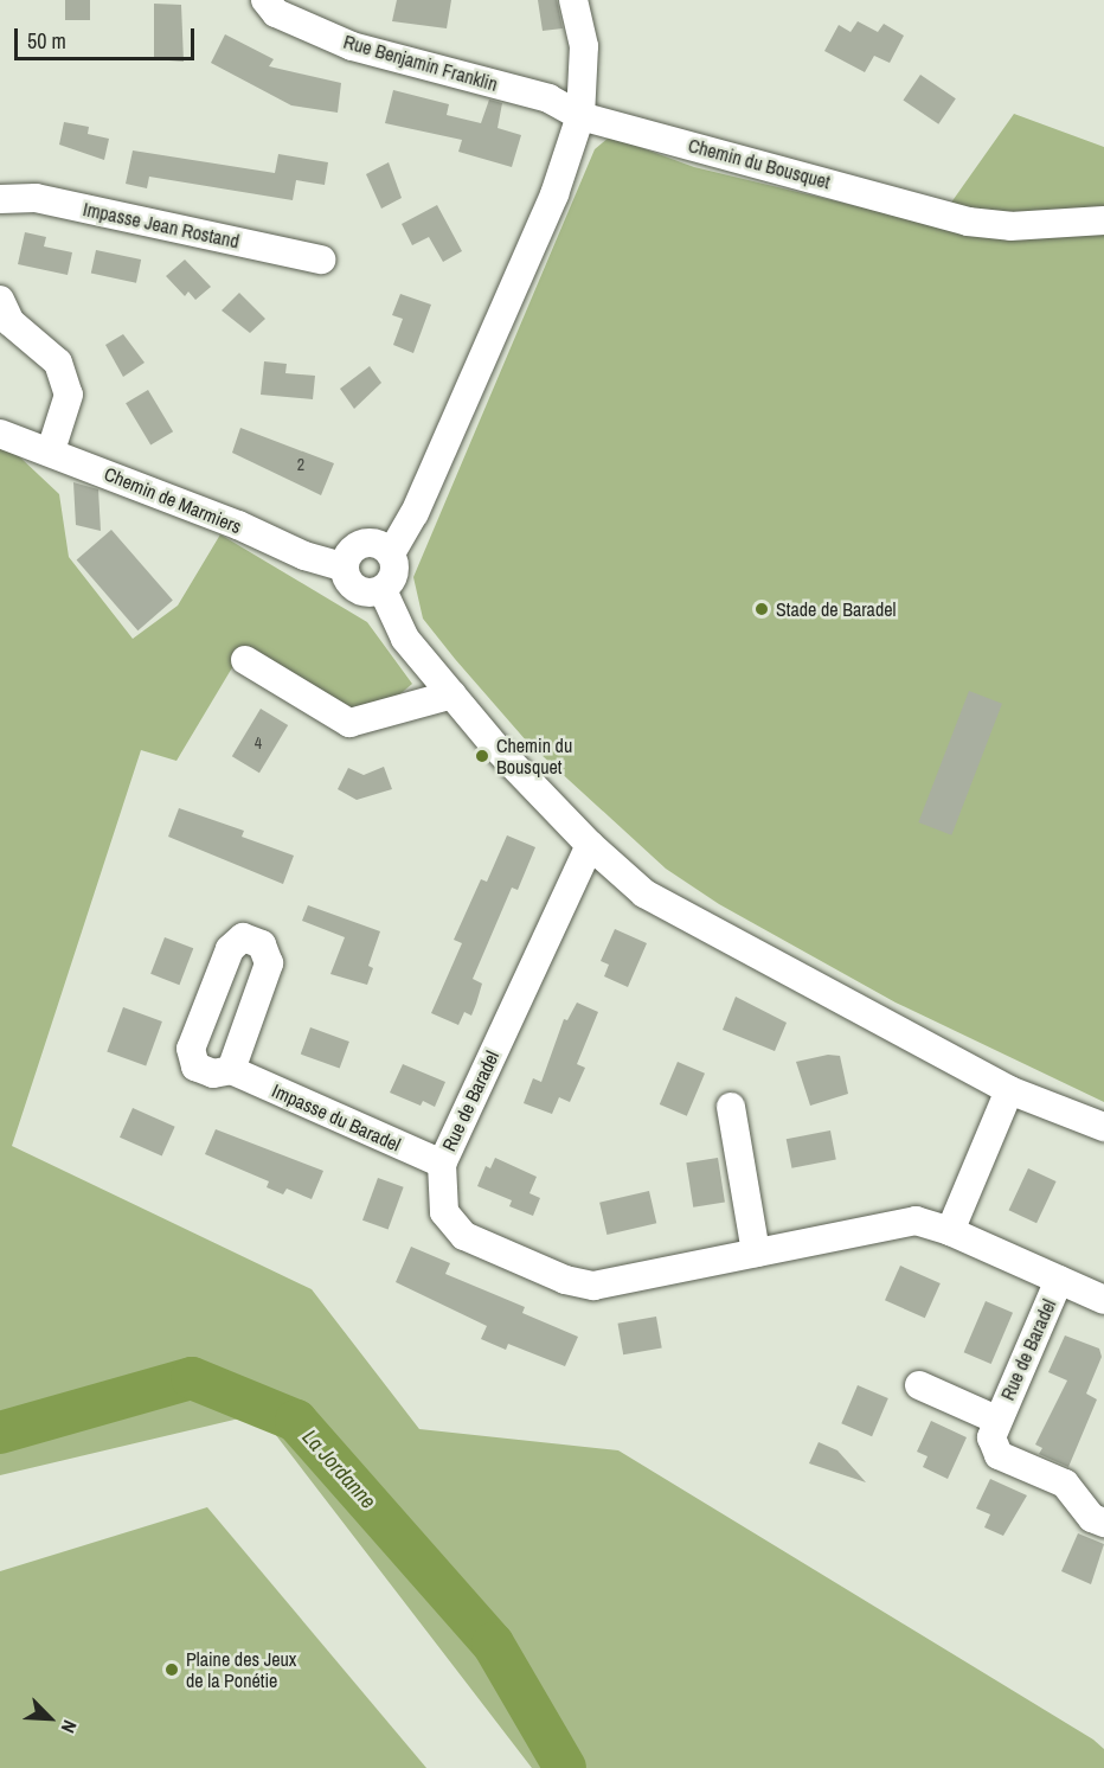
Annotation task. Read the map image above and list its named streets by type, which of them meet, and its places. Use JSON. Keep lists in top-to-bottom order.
{
  "streets": {
    "street": [
      "Rue Benjamin Franklin",
      "Chemin du Bousquet",
      "Impasse Jean Rostand",
      "Chemin de Marmiers",
      "Rue de Baradel",
      "Impasse du Baradel"
    ]
  },
  "crossings": [
    ["Rue Benjamin Franklin", "Chemin du Bousquet"],
    ["Rue de Baradel", "Impasse du Baradel"]
  ],
  "water": ["La Jordanne"],
  "places": ["Stade de Baradel", "Chemin du Bousquet", "Plaine des Jeux de la Ponétie"],
  "house_numbers": ["2", "4"],
  "scale_bar": "50 m",
  "north": "bottom right"
}
